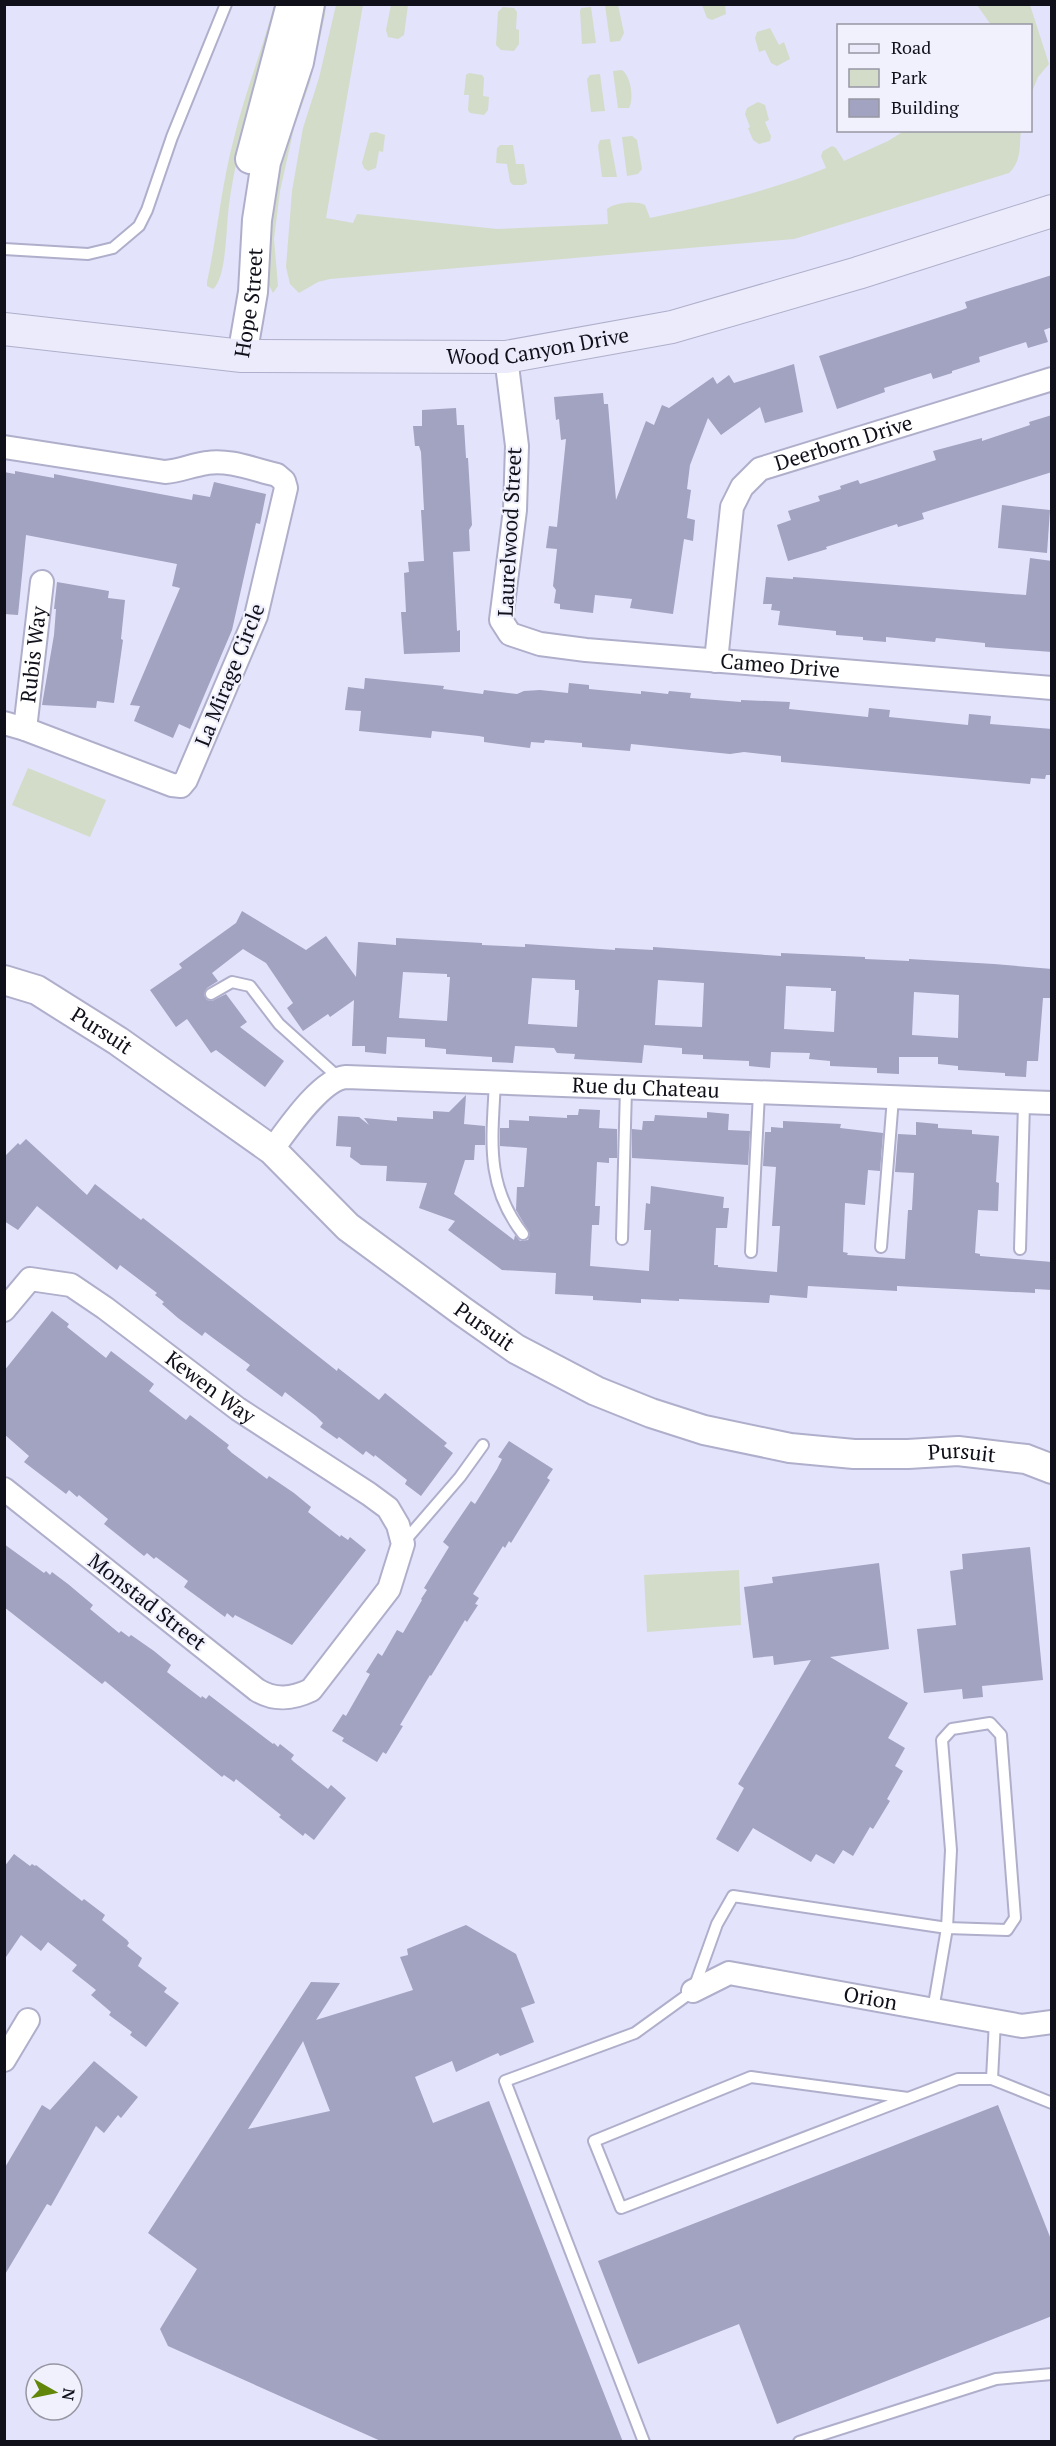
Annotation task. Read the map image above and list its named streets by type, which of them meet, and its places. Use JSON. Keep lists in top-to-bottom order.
{
  "streets": {
    "main road": ["Wood Canyon Drive"],
    "street": [
      "Hope Street",
      "Deerborn Drive",
      "Laurelwood Street",
      "Rubis Way",
      "Cameo Drive",
      "La Mirage Circle",
      "Pursuit",
      "Rue du Chateau",
      "Kewen Way",
      "Monstad Street",
      "Orion"
    ]
  },
  "crossings": [
    ["Hope Street", "Wood Canyon Drive"],
    ["Wood Canyon Drive", "Laurelwood Street"],
    ["Deerborn Drive", "Cameo Drive"],
    ["Laurelwood Street", "Cameo Drive"],
    ["Rubis Way", "La Mirage Circle"],
    ["Kewen Way", "Monstad Street"]
  ],
  "legend": ["Road", "Park", "Building"],
  "north": "right"
}
